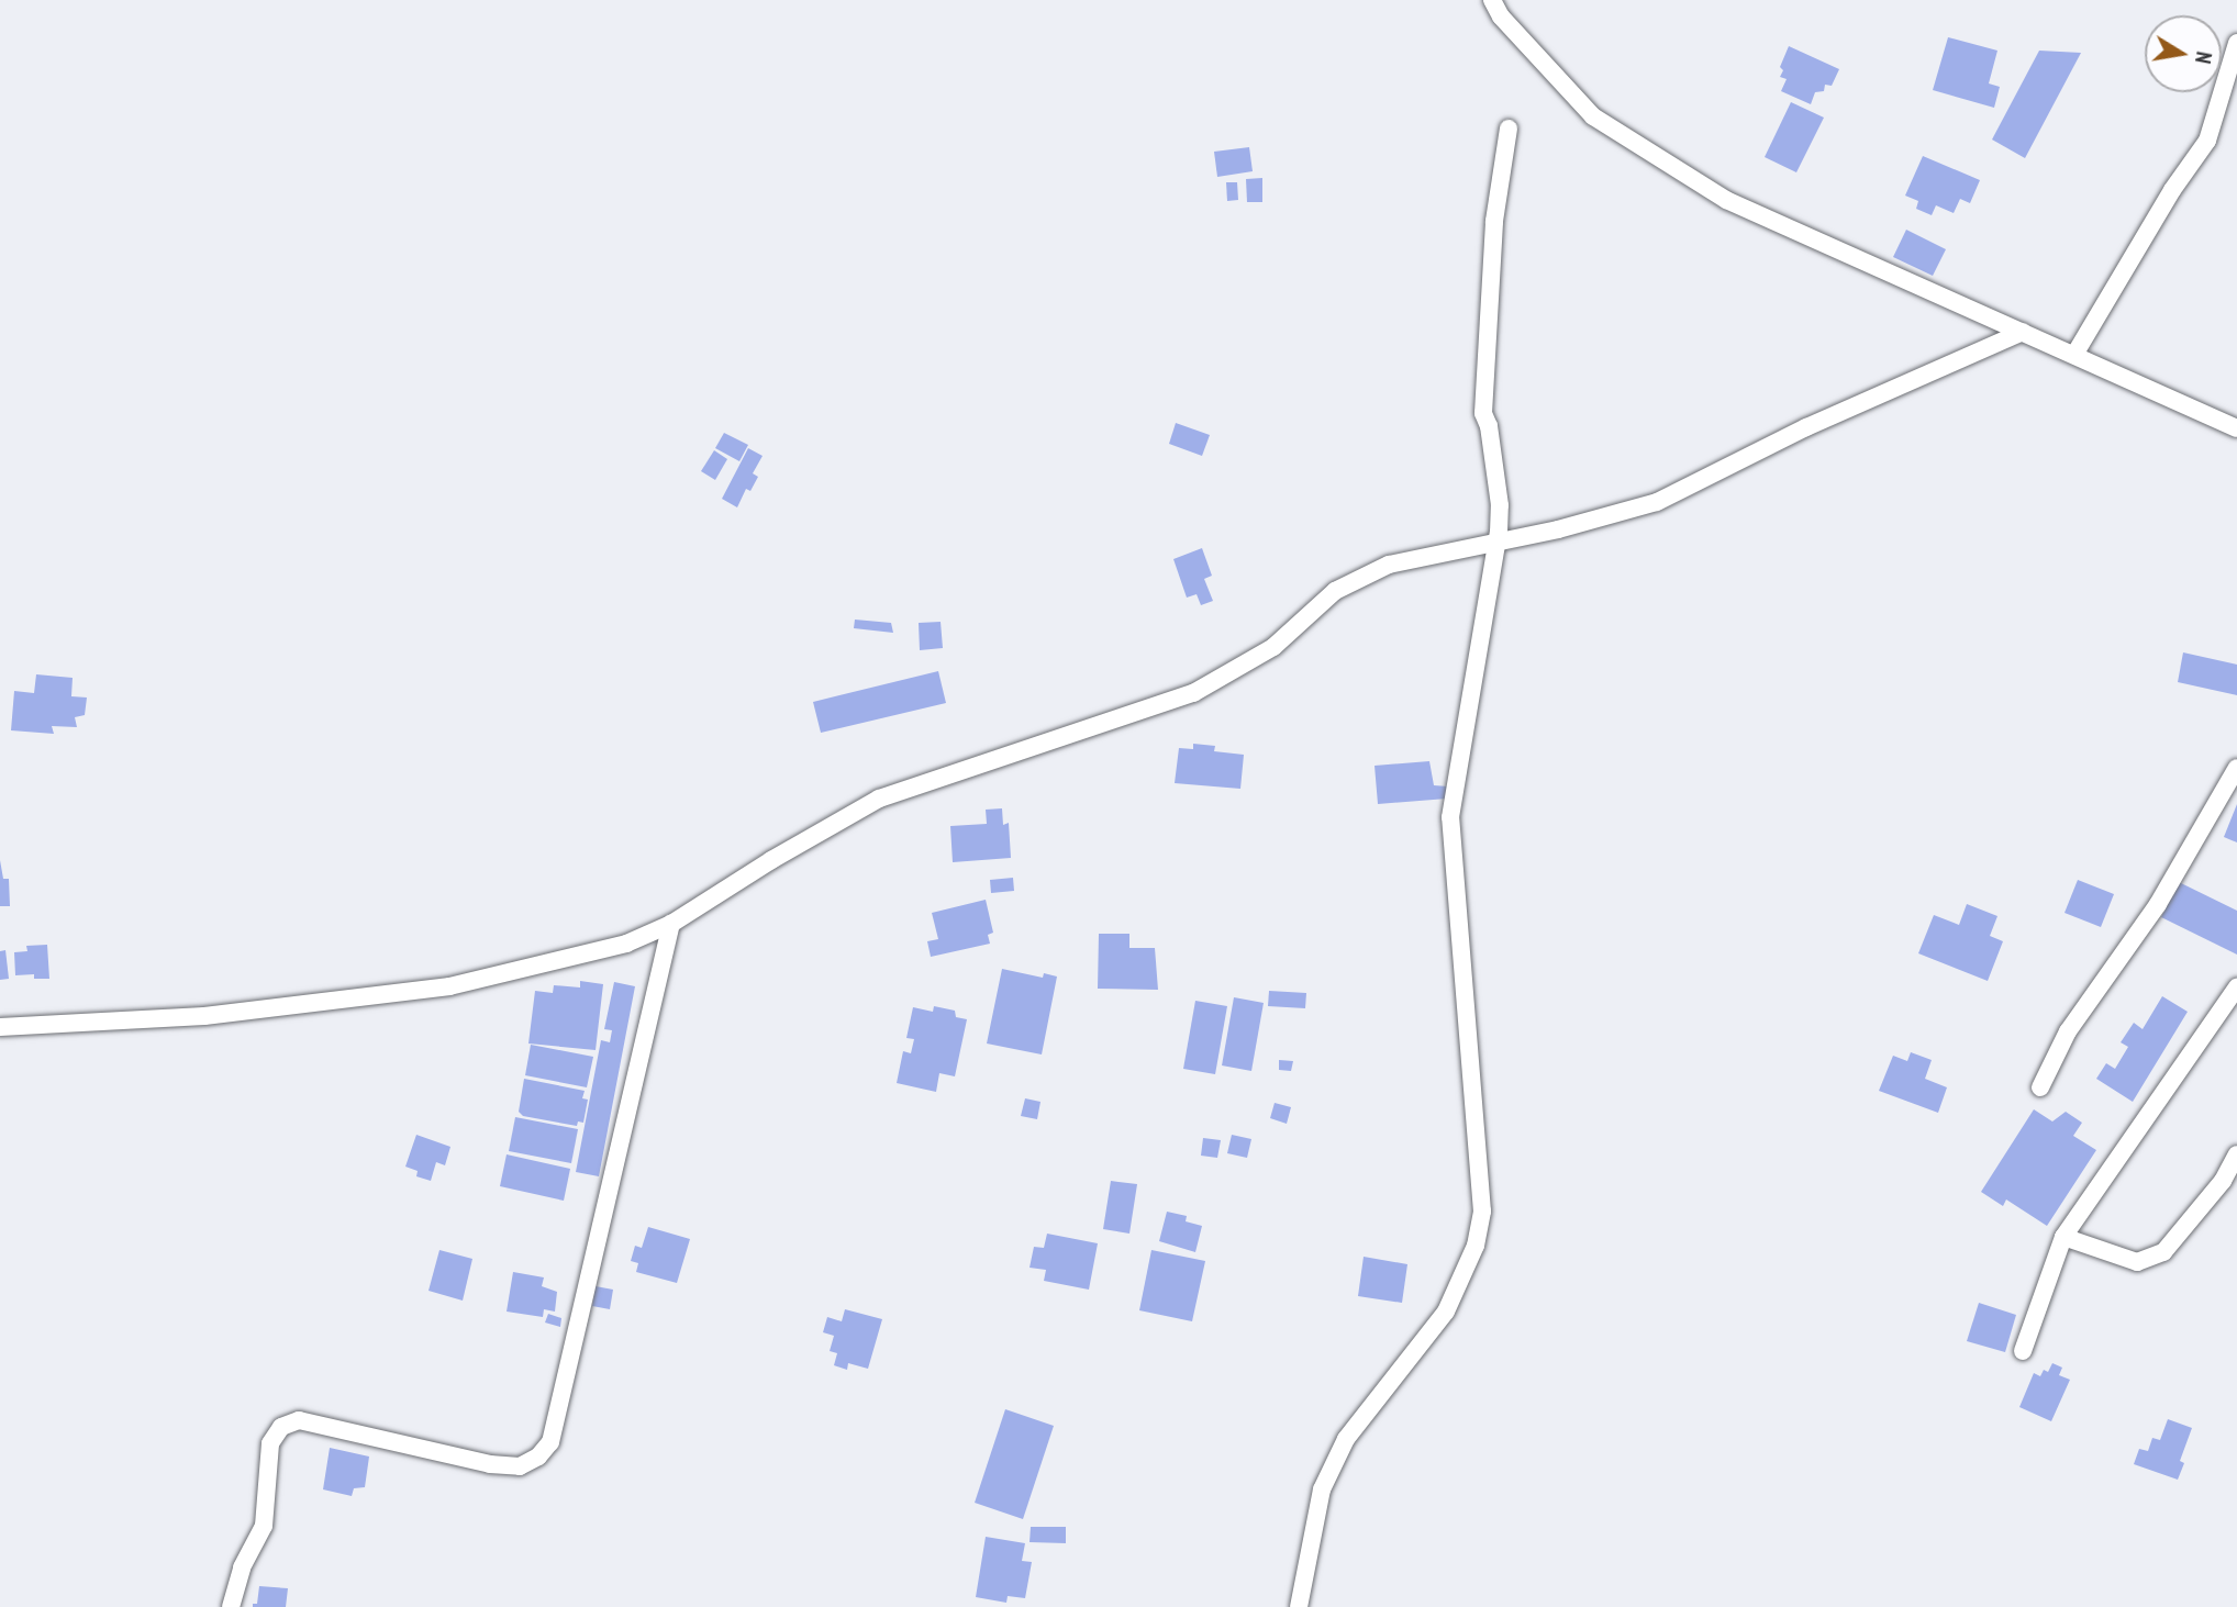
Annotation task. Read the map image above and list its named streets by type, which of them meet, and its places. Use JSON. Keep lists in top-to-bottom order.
{
  "north": "right"
}
